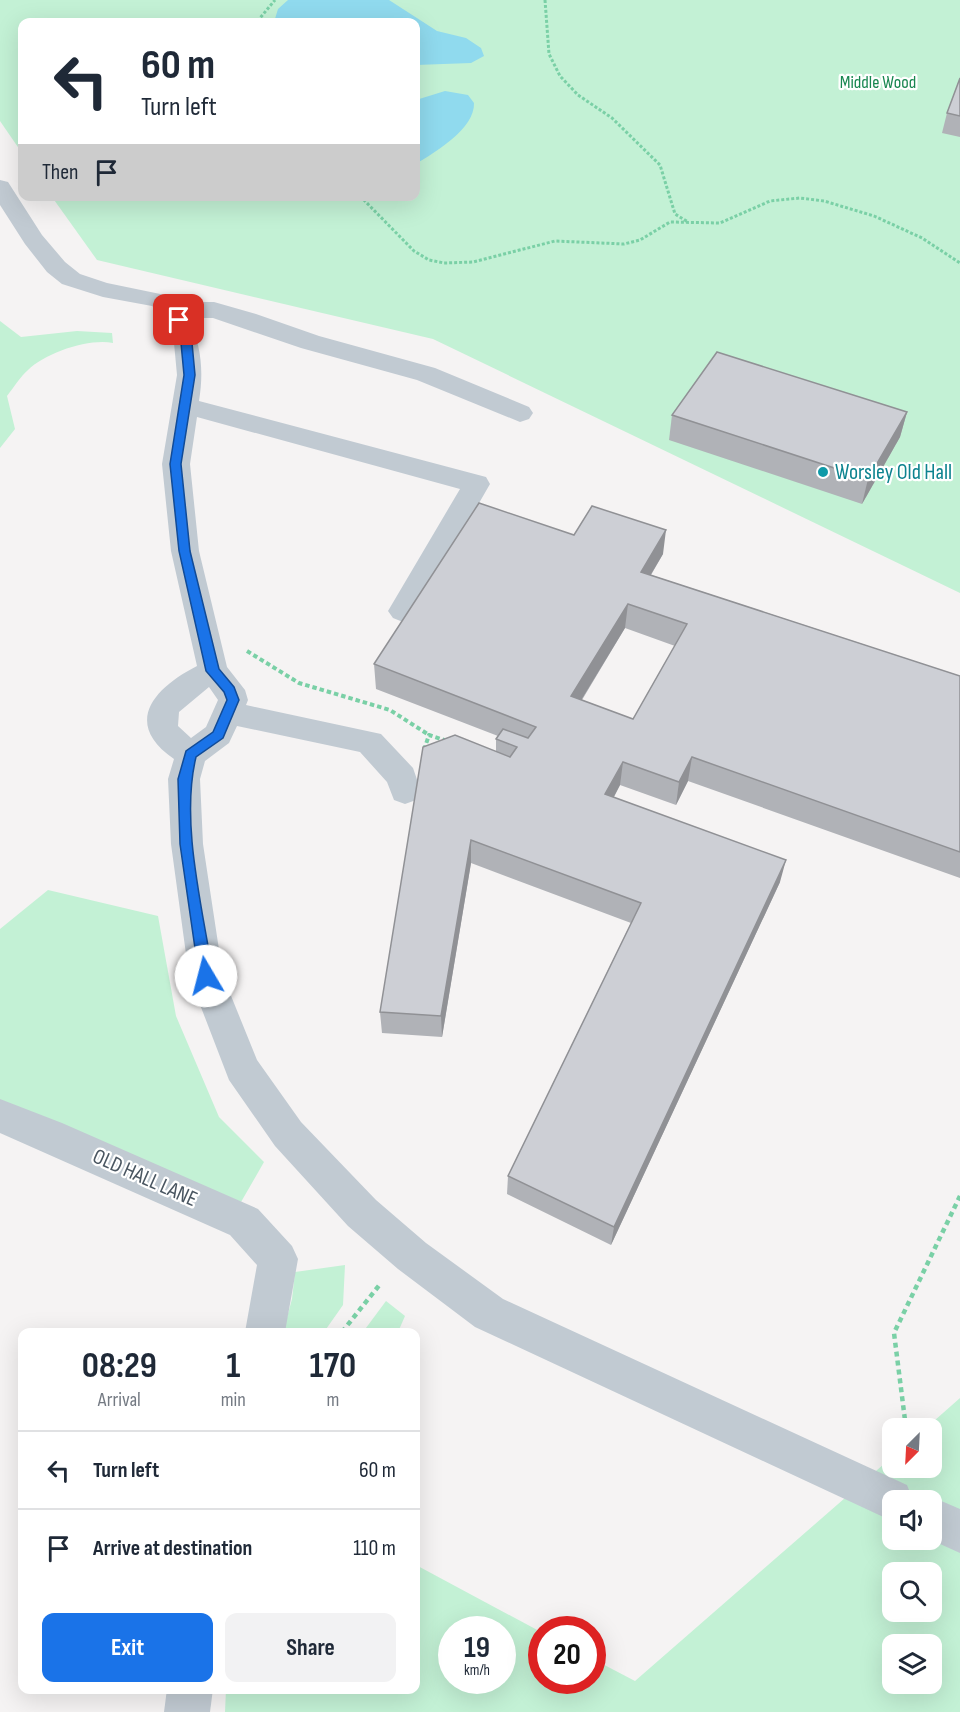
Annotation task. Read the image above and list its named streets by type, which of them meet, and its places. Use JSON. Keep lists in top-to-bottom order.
{
  "streets": {
    "street": ["OLD HALL LANE"]
  },
  "parks": ["Middle Wood"],
  "places": ["Worsley Old Hall"],
  "north": "bottom left",
  "page": {
    "turn": ["60 m", "Turn left"],
    "then": "Then",
    "eta": [
      "08:29",
      "Arrival",
      "1",
      "min",
      "170",
      "m"
    ],
    "list": [
      {
        "name": "Turn left",
        "value": "60 m"
      },
      {
        "name": "Arrive at destination",
        "value": "110 m"
      }
    ],
    "buttons": ["Exit", "Share"],
    "speed": "19 km/h",
    "limit": "20"
  }
}
